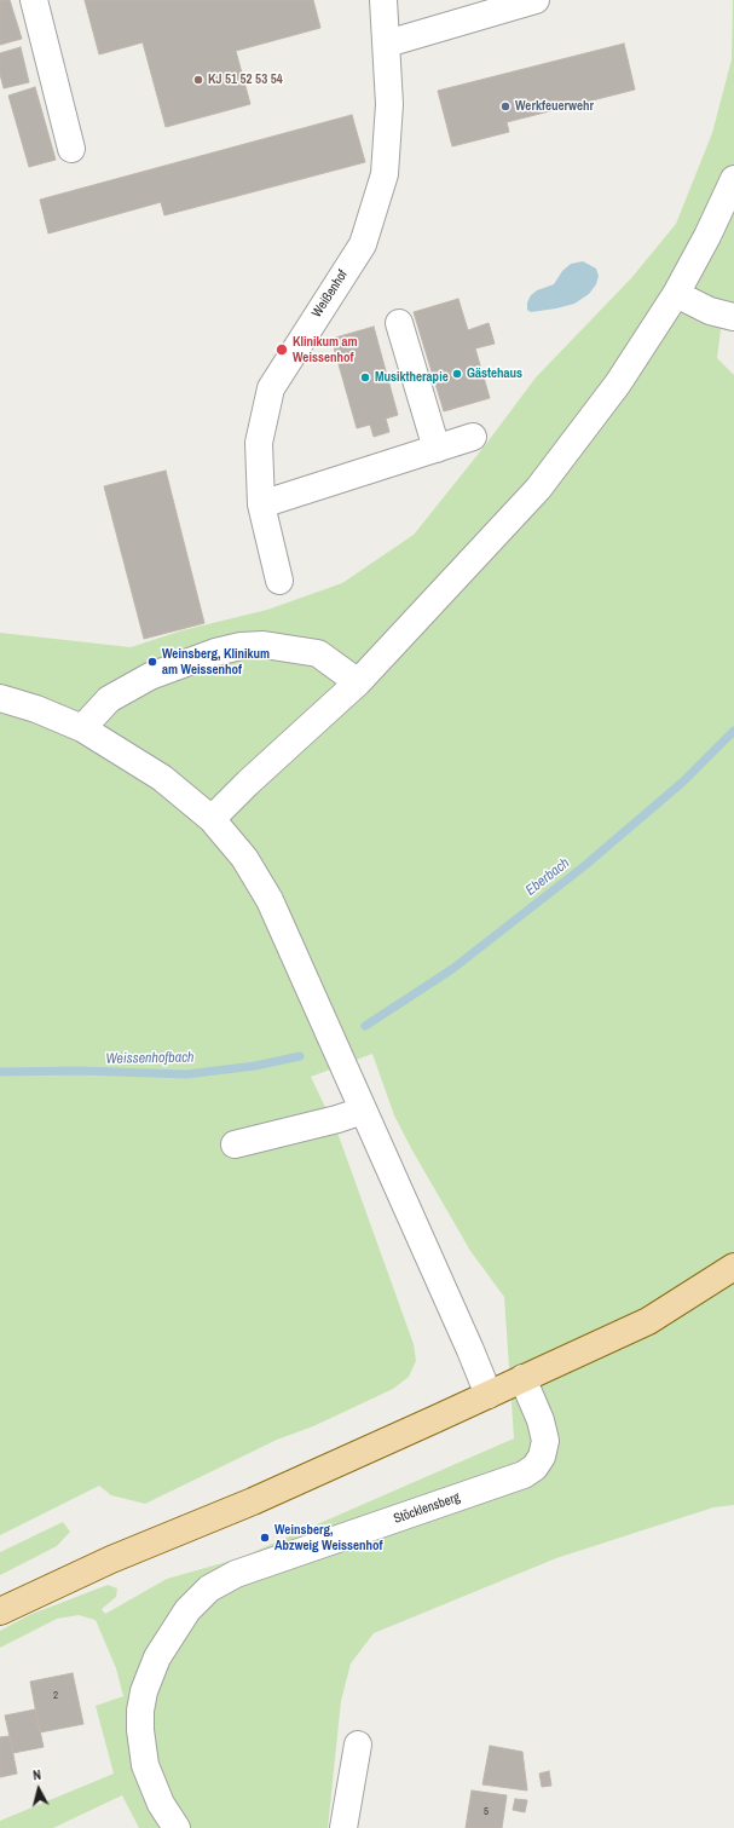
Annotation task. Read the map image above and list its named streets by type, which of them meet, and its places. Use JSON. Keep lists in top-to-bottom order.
{
  "streets": {
    "street": ["Weißenhof", "Stöcklensberg"]
  },
  "water": ["Eberbach", "Weissenhofbach"],
  "places": [
    "KJ 51 52 53 54",
    "Werkfeuerwehr",
    "Klinikum am Weissenhof",
    "Gästehaus",
    "Musiktherapie",
    "Weinsberg, Klinikum am Weissenhof",
    "Weinsberg, Abzweig Weissenhof"
  ],
  "house_numbers": ["2", "5"],
  "north": "top"
}
